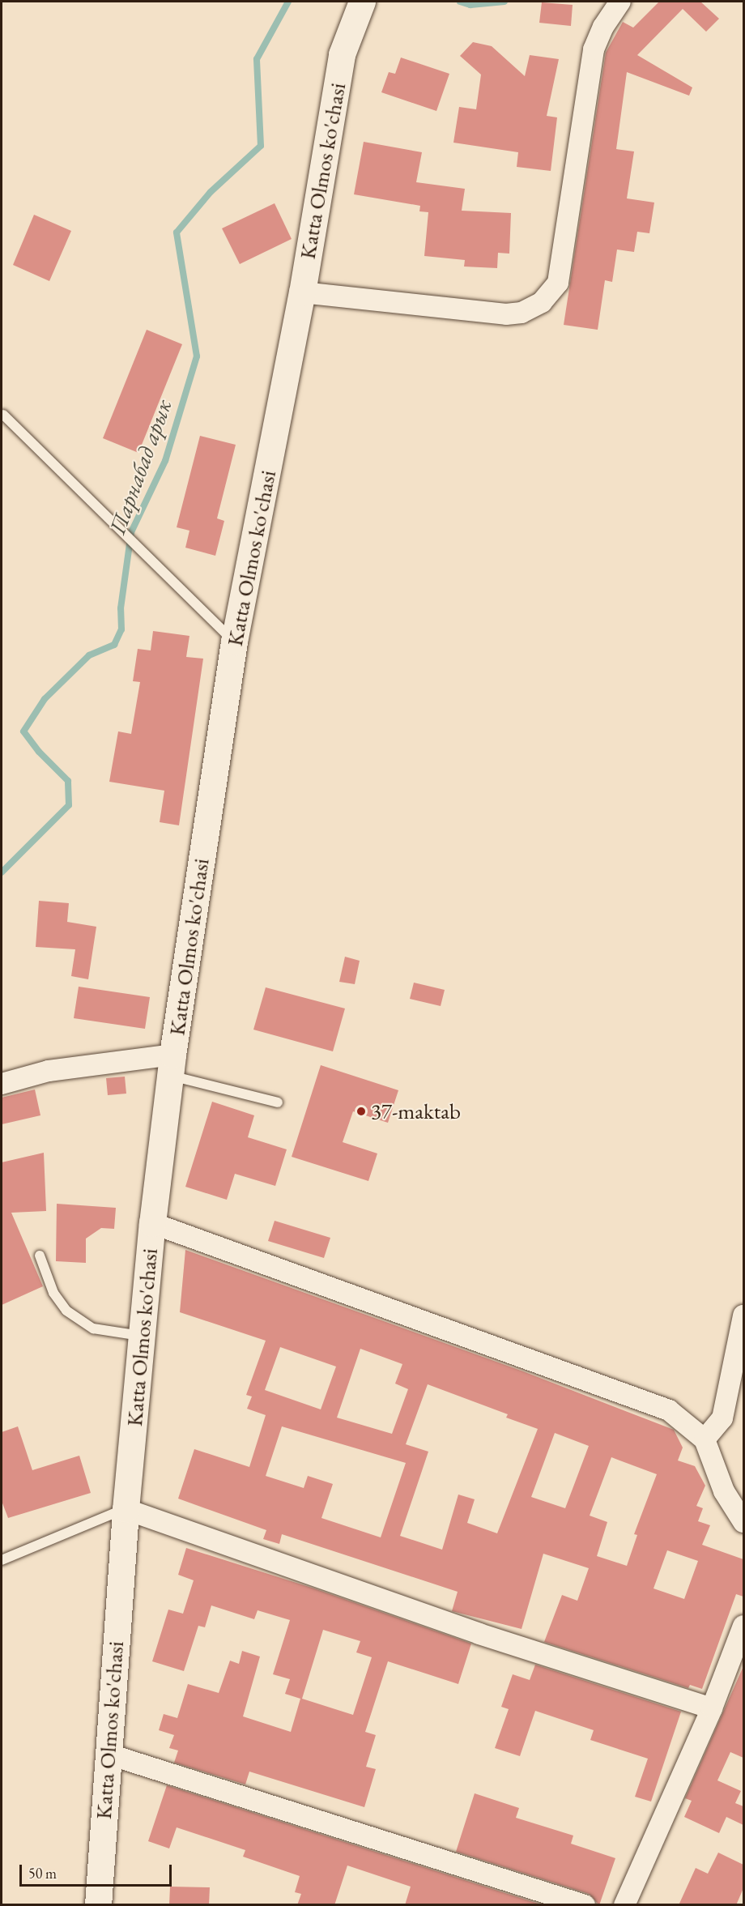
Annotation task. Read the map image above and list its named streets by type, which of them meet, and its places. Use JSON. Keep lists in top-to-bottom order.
{
  "streets": {
    "street": ["Katta Olmos ko'chasi"]
  },
  "water": ["Парнабад арык"],
  "places": ["37-maktab"],
  "scale_bar": "50 m"
}
